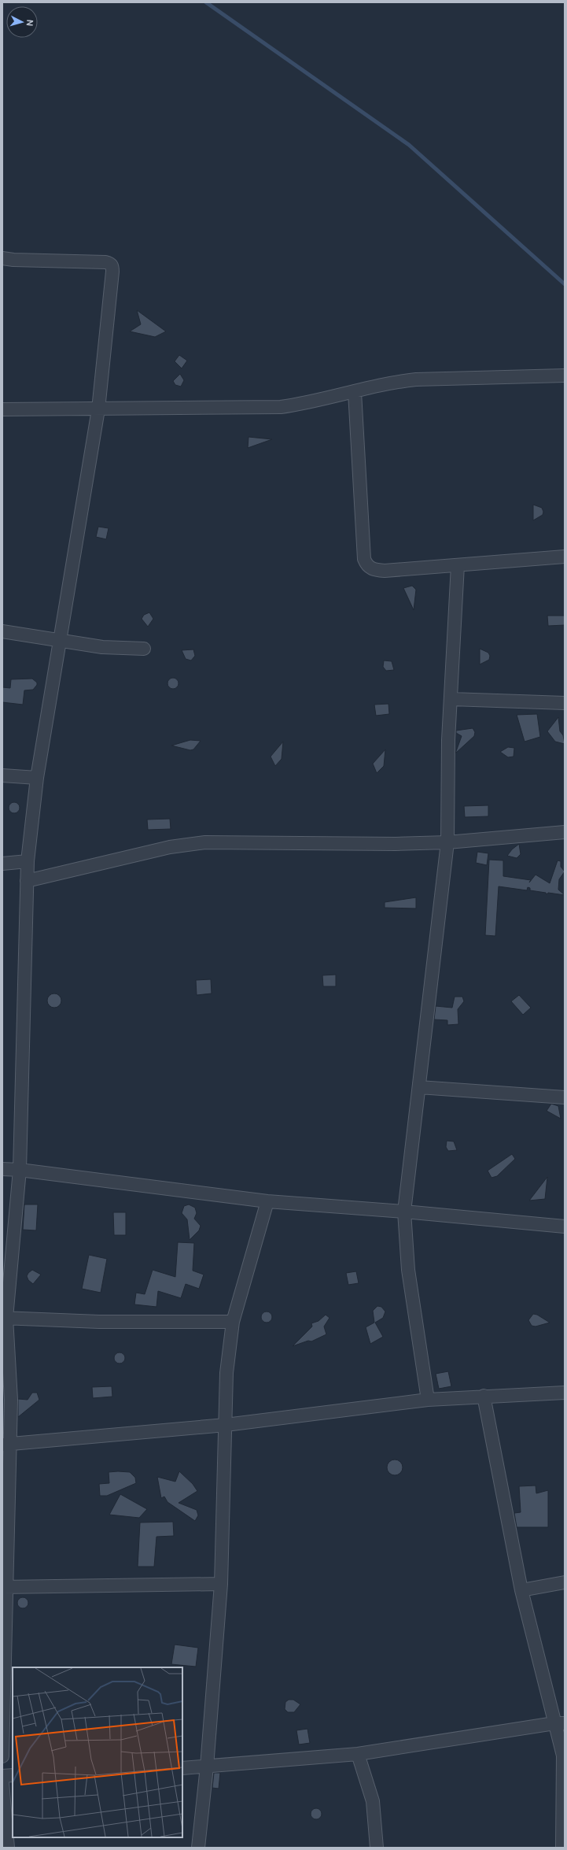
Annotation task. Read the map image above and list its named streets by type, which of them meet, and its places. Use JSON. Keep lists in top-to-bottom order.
{
  "north": "right"
}
